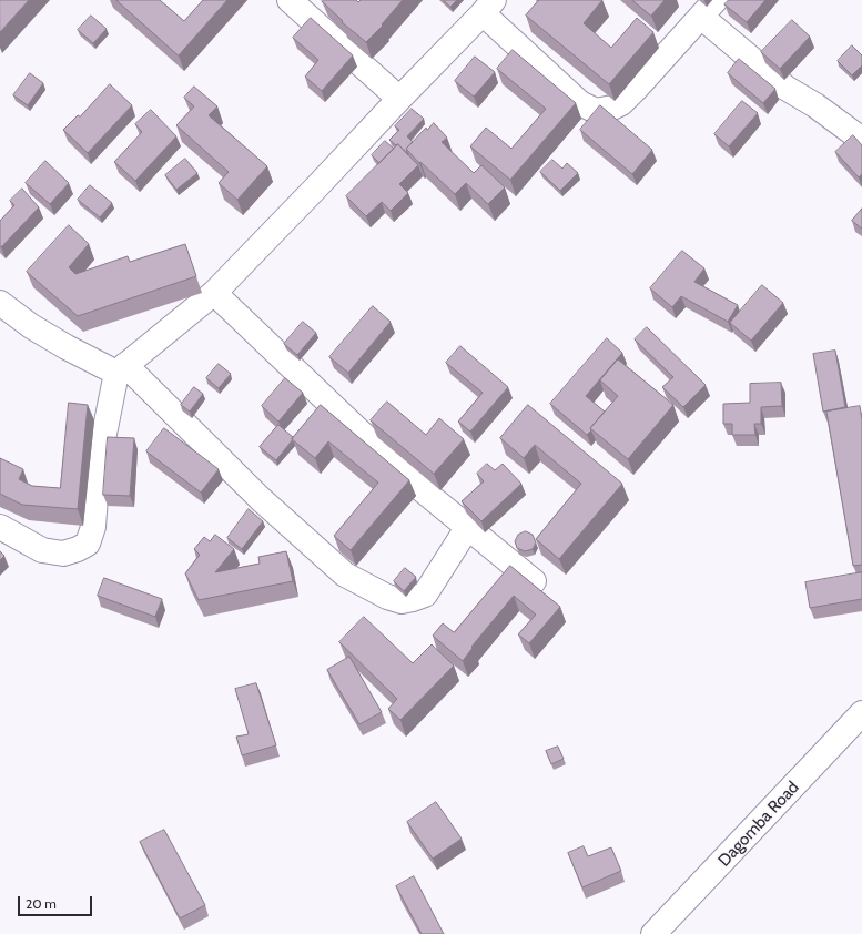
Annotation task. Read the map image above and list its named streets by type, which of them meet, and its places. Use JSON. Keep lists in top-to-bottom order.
{
  "streets": {
    "street": ["Dagomba Road"]
  },
  "scale_bar": "20 m"
}
